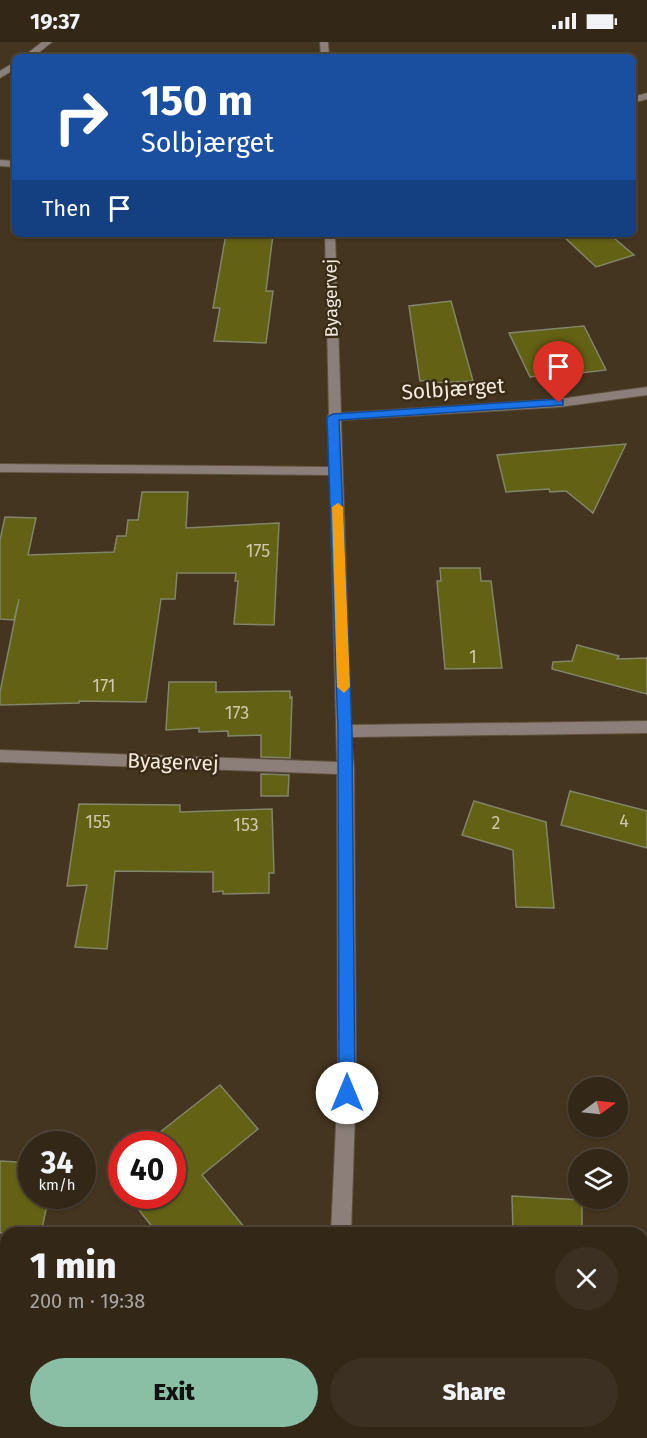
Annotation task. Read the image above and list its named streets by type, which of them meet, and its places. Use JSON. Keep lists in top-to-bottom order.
{
  "streets": {
    "street": ["Byagervej", "Solbjærget"]
  },
  "crossings": [
    ["Byagervej", "Solbjærget"]
  ],
  "house_numbers": [
    "175",
    "1",
    "171",
    "173",
    "4",
    "155",
    "2",
    "153"
  ],
  "north": "right",
  "page": {
    "status": "19:37",
    "turn": ["150 m", "Solbjærget"],
    "then": "Then",
    "speed": "34 km/h",
    "limit": "40",
    "heading": ["1 min", "200 m · 19:38"],
    "buttons": ["Exit", "Share"]
  }
}
